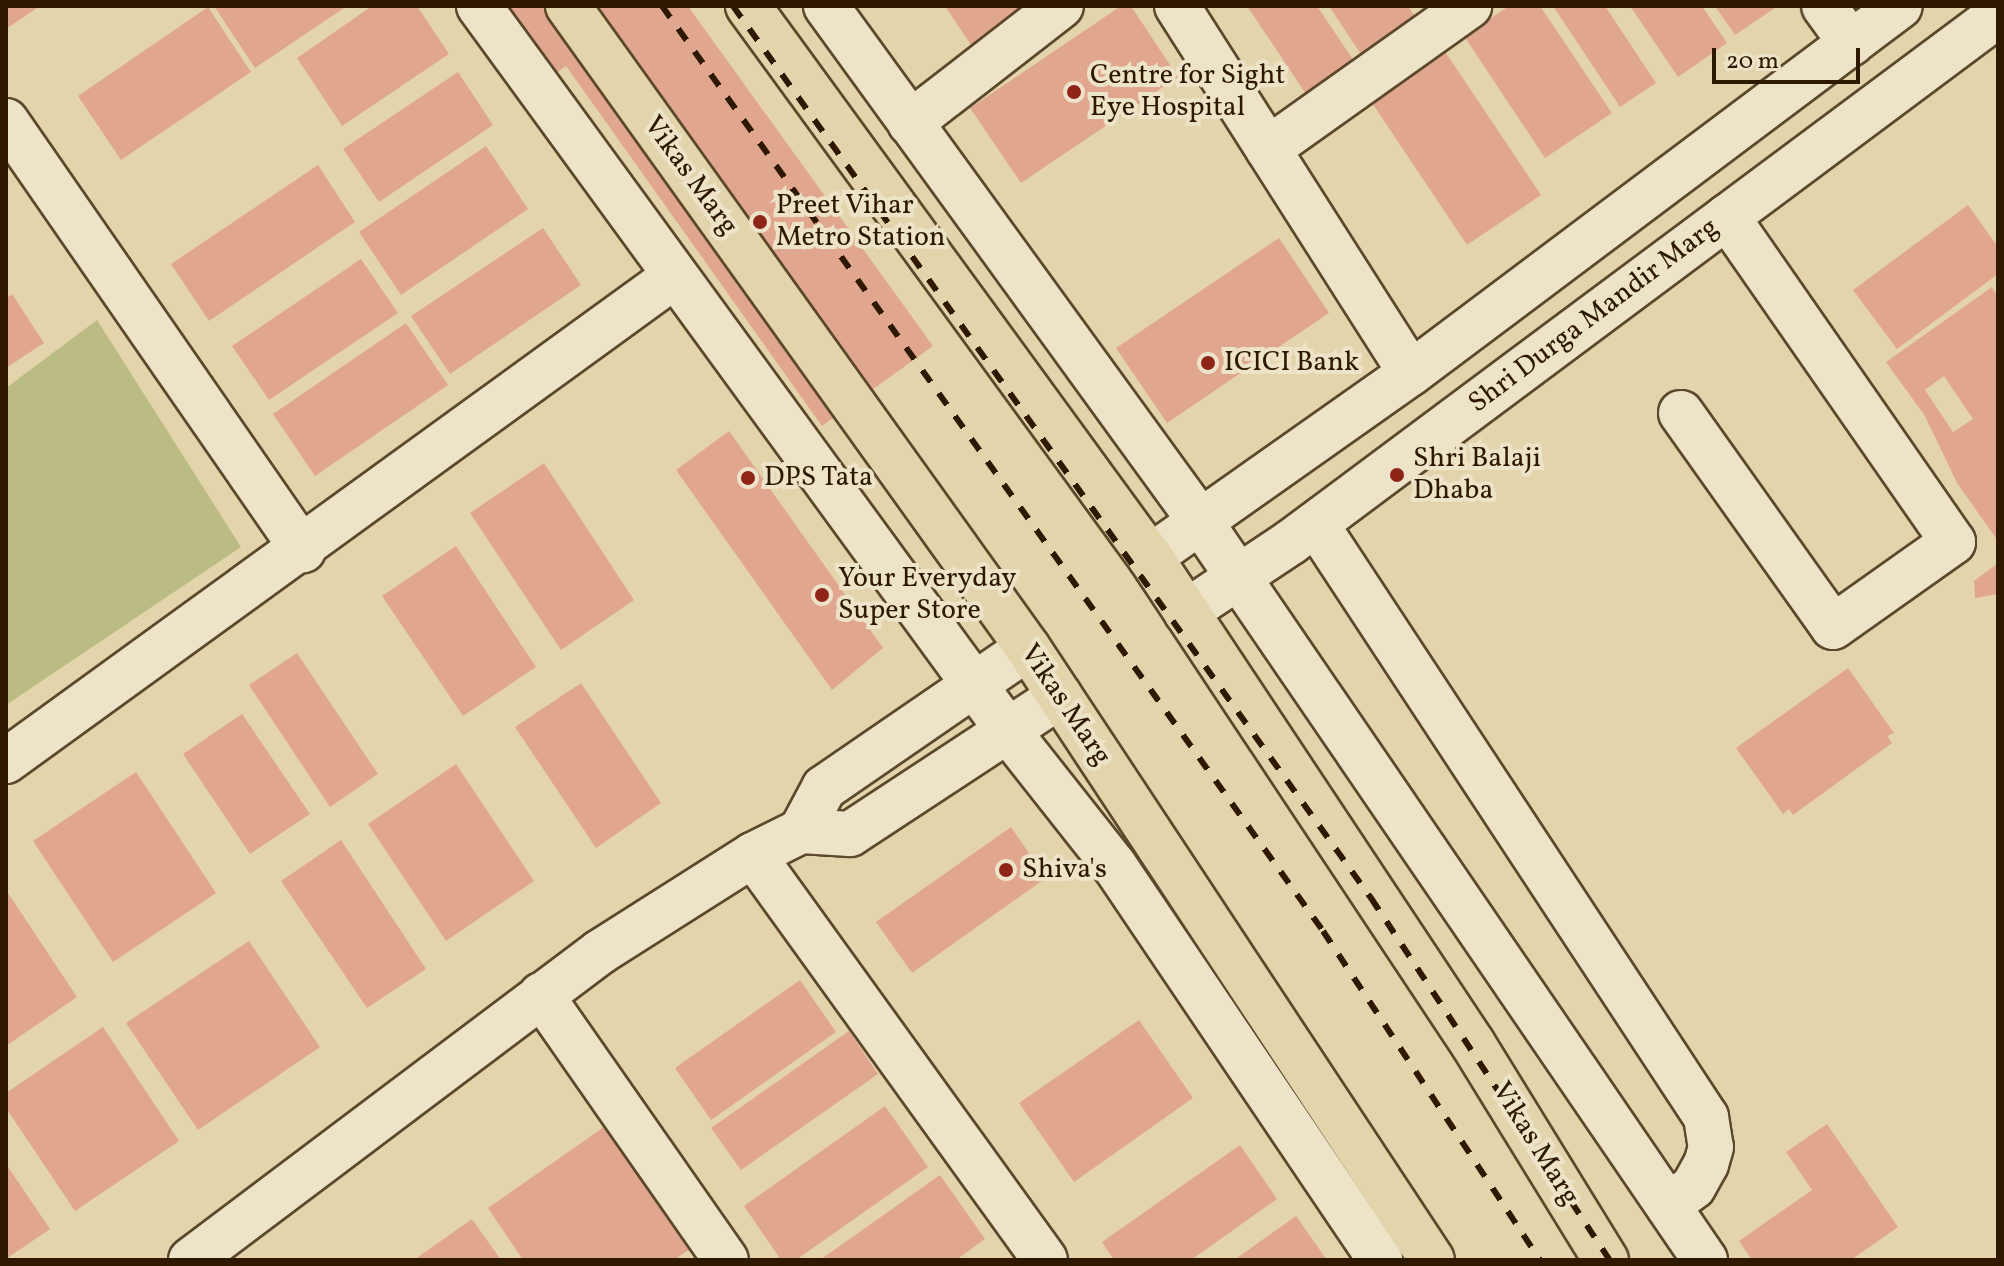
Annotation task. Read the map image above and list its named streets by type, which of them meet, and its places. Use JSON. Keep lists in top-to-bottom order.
{
  "streets": {
    "main road": ["Vikas Marg"],
    "street": ["Shri Durga Mandir Marg"]
  },
  "crossings": [
    ["Vikas Marg", "Shri Durga Mandir Marg"]
  ],
  "places": [
    "Centre for Sight Eye Hospital",
    "Preet Vihar Metro Station",
    "ICICI Bank",
    "Shri Balaji Dhaba",
    "DPS Tata",
    "Your Everyday Super Store",
    "Shiva's"
  ],
  "scale_bar": "20 m"
}
